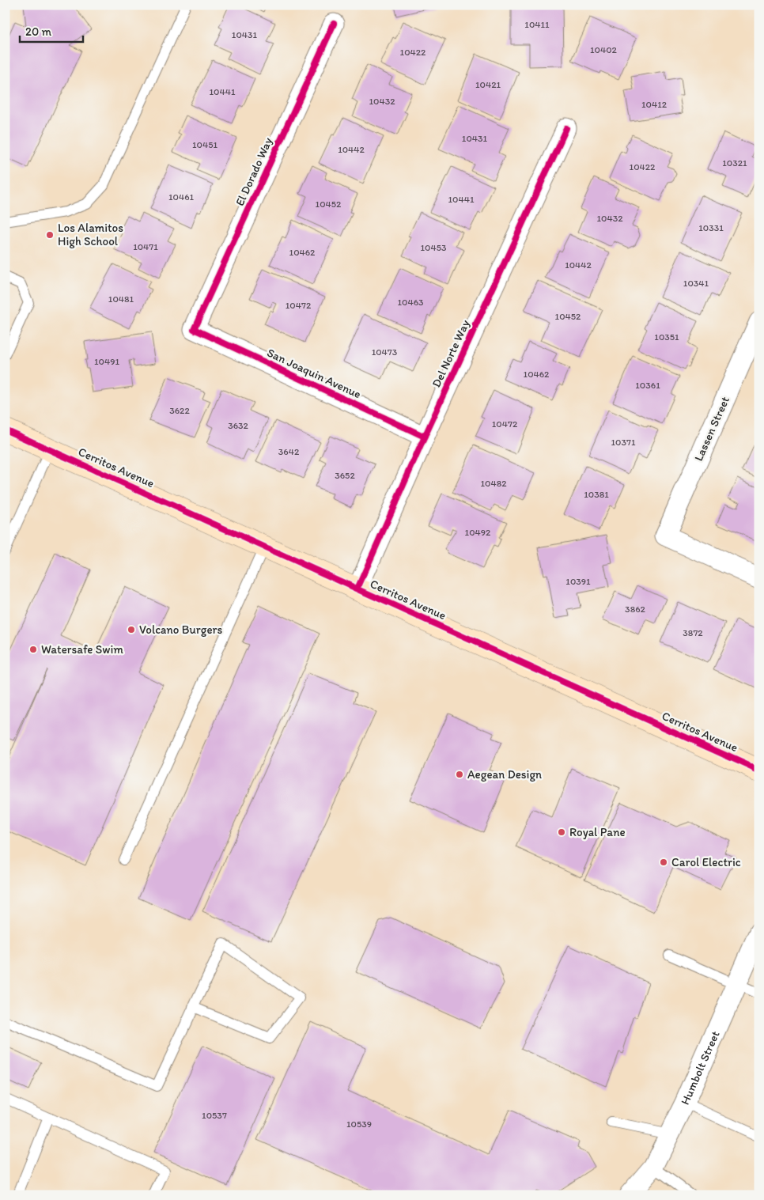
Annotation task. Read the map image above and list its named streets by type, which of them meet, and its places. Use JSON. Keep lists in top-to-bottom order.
{
  "streets": {
    "main road": ["Cerritos Avenue"],
    "street": [
      "El Dorado Way",
      "Del Norte Way",
      "San Joaquin Avenue",
      "Lassen Street",
      "Humbolt Street"
    ]
  },
  "crossings": [
    ["El Dorado Way", "San Joaquin Avenue"],
    ["Del Norte Way", "San Joaquin Avenue"],
    ["Del Norte Way", "Cerritos Avenue"]
  ],
  "places": [
    "Los Alamitos High School",
    "Volcano Burgers",
    "Watersafe Swim",
    "Aegean Design",
    "Royal Pane",
    "Carol Electric"
  ],
  "house_numbers": [
    "10411",
    "10431",
    "10402",
    "10422",
    "10421",
    "10441",
    "10432",
    "10412",
    "10431",
    "10451",
    "10442",
    "10321",
    "10422",
    "10461",
    "10441",
    "10452",
    "10432",
    "10331",
    "10471",
    "10453",
    "10462",
    "10442",
    "10341",
    "10481",
    "10463",
    "10472",
    "10452",
    "10351",
    "10473",
    "10491",
    "10462",
    "10361",
    "3622",
    "10472",
    "3632",
    "10371",
    "3642",
    "3652",
    "10482",
    "10381",
    "10492",
    "10391",
    "3862",
    "3872",
    "10537",
    "10539"
  ],
  "scale_bar": "20 m"
}
